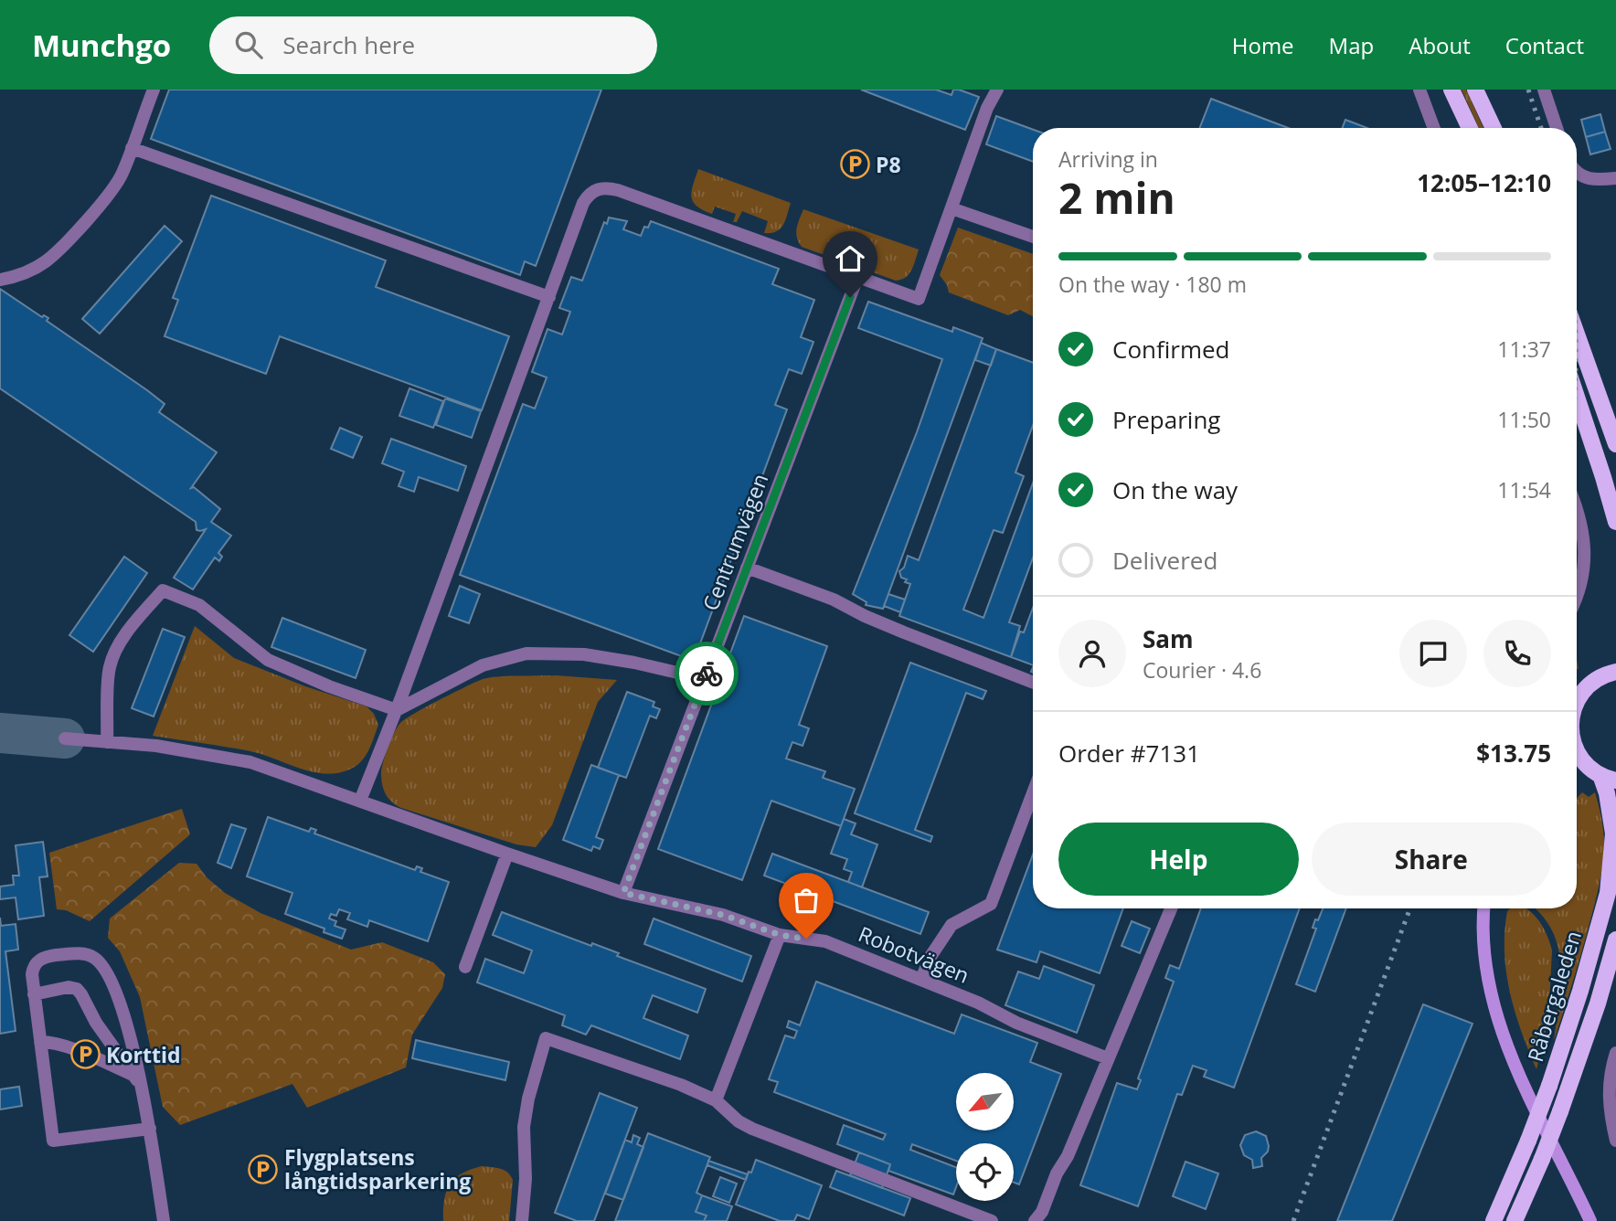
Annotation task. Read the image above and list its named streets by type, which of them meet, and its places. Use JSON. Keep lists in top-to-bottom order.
{
  "streets": {
    "main road": ["Råbergaleden"],
    "street": ["Centrumvägen", "Robotvägen"]
  },
  "crossings": [
    ["Centrumvägen", "Robotvägen"]
  ],
  "places": {
    "parking": ["P8", "Korttid", "Flygplatsens långtidsparkering"]
  },
  "north": "bottom left",
  "page": {
    "header": "Munchgo",
    "search": "Search here",
    "nav": [
      "Home",
      "Map",
      "About",
      "Contact"
    ],
    "heading": ["2 min", "Arriving in", "12:05–12:10"],
    "panel": [
      "Sam",
      "Courier · 4.6",
      "Order #7131",
      "$13.75"
    ],
    "bar": "On the way · 180 m",
    "list": [
      ["Confirmed", "11:37"],
      ["Preparing", "11:50"],
      ["On the way", "11:54"],
      "Delivered"
    ],
    "buttons": ["Help", "Share"]
  }
}
